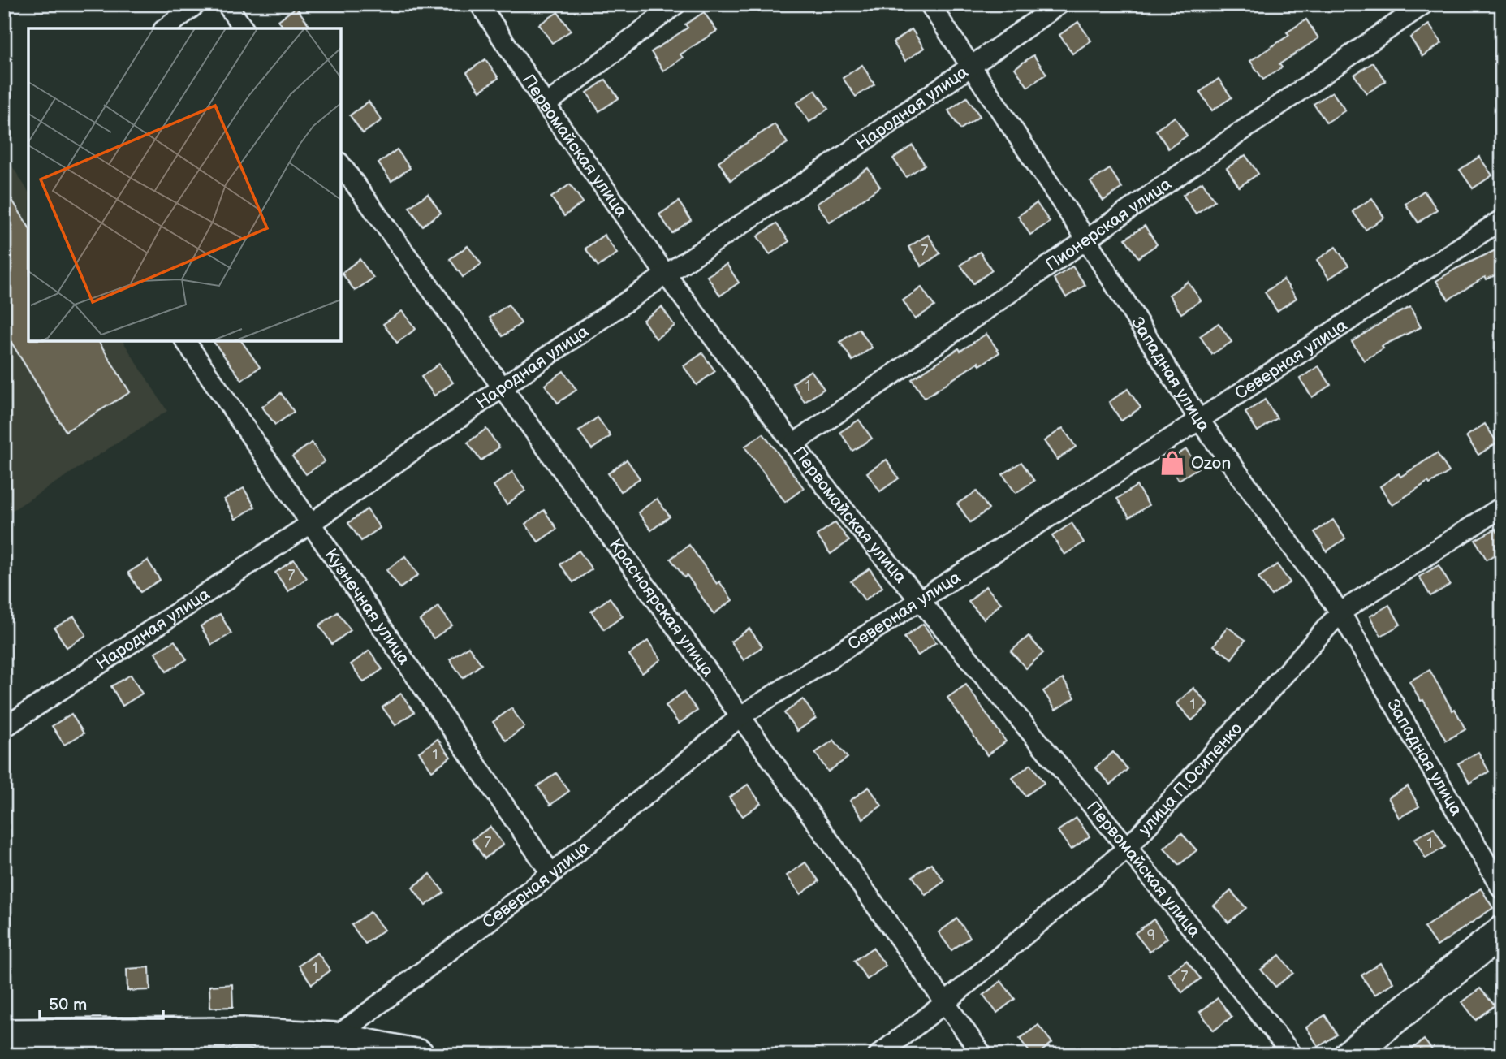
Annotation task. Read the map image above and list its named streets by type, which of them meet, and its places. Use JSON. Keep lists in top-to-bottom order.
{
  "streets": {
    "street": [
      "Народная улица",
      "Первомайская улица",
      "Пионерская улица",
      "Северная улица",
      "Западная улица",
      "Кузнечная улица",
      "Красноярская улица",
      "улица П.Осипенко"
    ]
  },
  "crossings": [
    ["Народная улица", "Первомайская улица"],
    ["Народная улица", "Западная улица"],
    ["Народная улица", "Кузнечная улица"],
    ["Народная улица", "Красноярская улица"],
    ["Первомайская улица", "Пионерская улица"],
    ["Первомайская улица", "Северная улица"],
    ["Первомайская улица", "улица П.Осипенко"],
    ["Пионерская улица", "Западная улица"],
    ["Северная улица", "Западная улица"],
    ["Северная улица", "Кузнечная улица"],
    ["Северная улица", "Красноярская улица"],
    ["Западная улица", "улица П.Осипенко"],
    ["Красноярская улица", "улица П.Осипенко"]
  ],
  "places": {
    "shop": ["Ozon"]
  },
  "house_numbers": [
    "7",
    "1",
    "7",
    "1",
    "1",
    "7",
    "1",
    "9",
    "1",
    "7"
  ],
  "scale_bar": "50 m"
}
